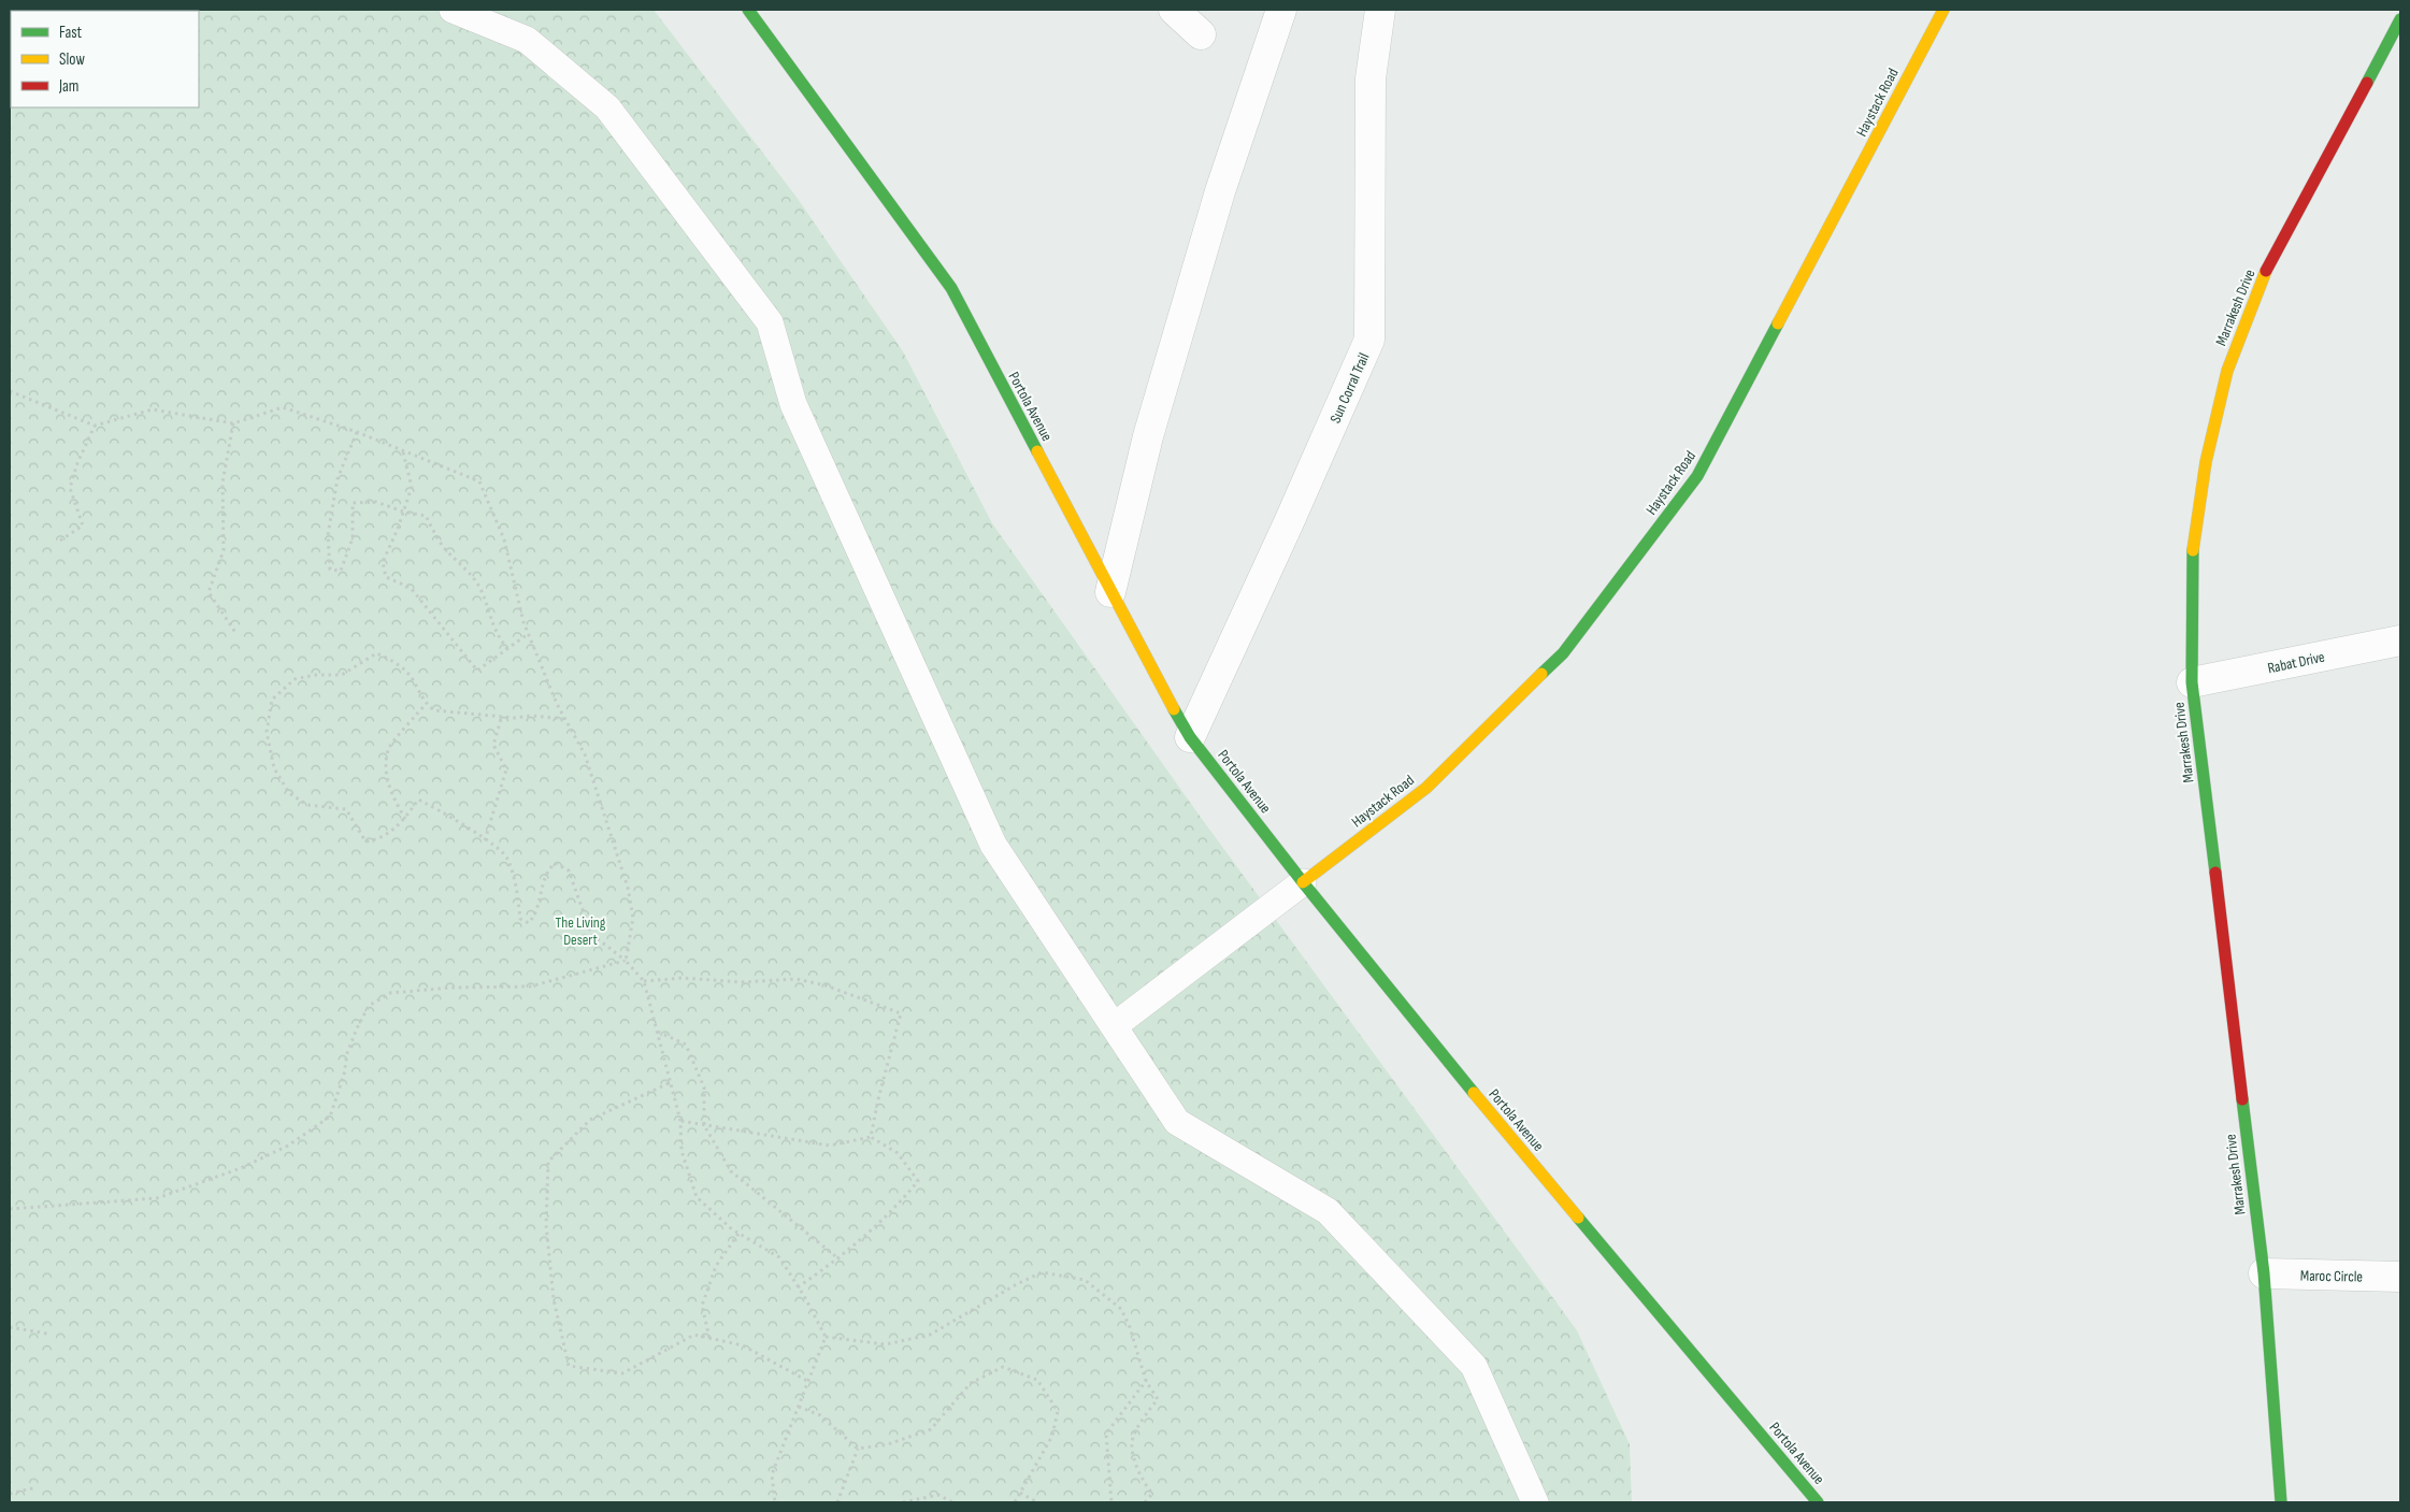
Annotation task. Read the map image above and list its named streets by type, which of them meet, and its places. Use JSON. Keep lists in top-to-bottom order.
{
  "streets": {
    "street": [
      "Haystack Road",
      "Marrakesh Drive",
      "Sun Corral Trail",
      "Portola Avenue",
      "Rabat Drive",
      "Maroc Circle"
    ]
  },
  "crossings": [
    ["Haystack Road", "Portola Avenue"],
    ["Marrakesh Drive", "Rabat Drive"],
    ["Marrakesh Drive", "Maroc Circle"],
    ["Sun Corral Trail", "Portola Avenue"]
  ],
  "parks": ["The Living Desert"],
  "legend": ["Fast", "Slow", "Jam"]
}
